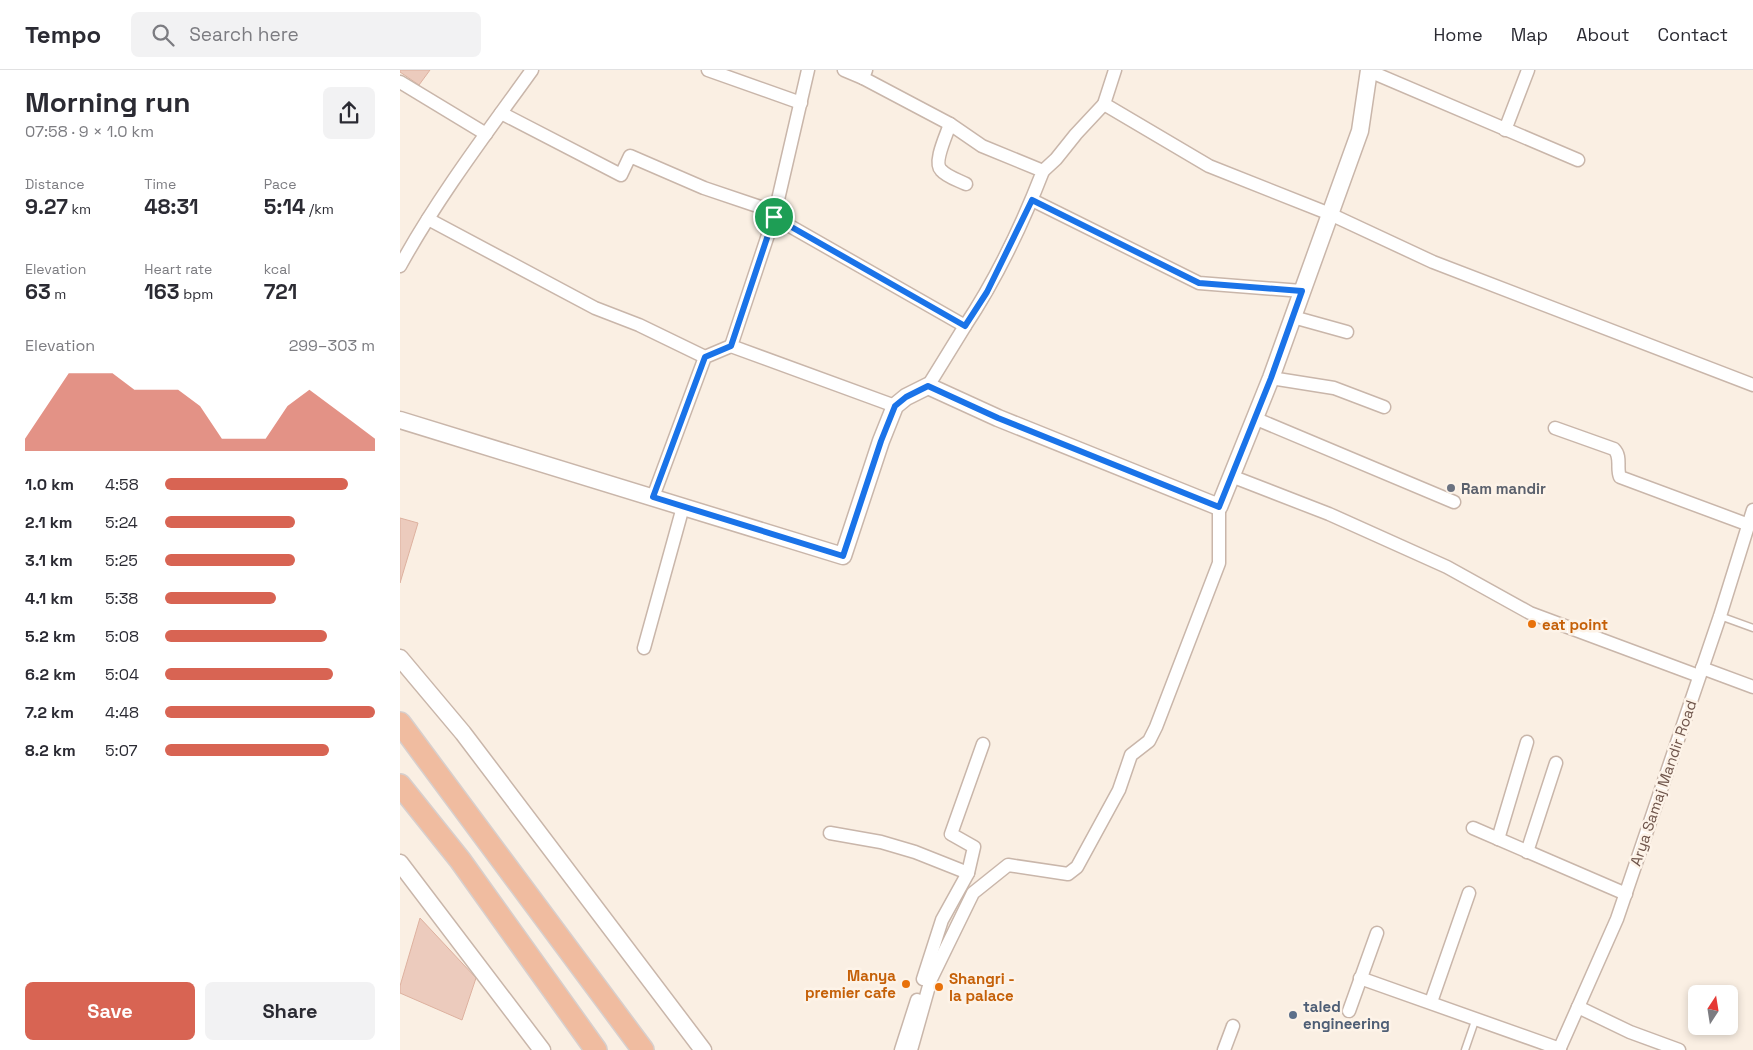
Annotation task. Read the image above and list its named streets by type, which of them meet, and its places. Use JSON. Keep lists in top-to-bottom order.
{
  "streets": {
    "street": ["Arya Samaj Mandir Road"]
  },
  "places": [
    "Ram mandir",
    "eat point",
    "Manya premier cafe",
    "Shangri - la palace",
    "taled engineering"
  ],
  "north": "top",
  "page": {
    "header": "Tempo",
    "search": "Search here",
    "nav": [
      "Home",
      "Map",
      "About",
      "Contact"
    ],
    "heading": ["Morning run", "07:58 · 9 × 1.0 km"],
    "stats": [
      ["Distance", "9.27 km"],
      ["Time", "48:31"],
      ["Pace", "5:14 /km"],
      ["Elevation", "63 m"],
      ["Heart rate", "163 bpm"],
      ["kcal", "721"]
    ],
    "chart": ["Elevation", "299–303 m"],
    "list": [
      {
        "name": "1.0 km",
        "note": "4:58"
      },
      {
        "name": "2.1 km",
        "note": "5:24"
      },
      {
        "name": "3.1 km",
        "note": "5:25"
      },
      {
        "name": "4.1 km",
        "note": "5:38"
      },
      {
        "name": "5.2 km",
        "note": "5:08"
      },
      {
        "name": "6.2 km",
        "note": "5:04"
      },
      {
        "name": "7.2 km",
        "note": "4:48"
      },
      {
        "name": "8.2 km",
        "note": "5:07"
      }
    ],
    "buttons": ["Save", "Share"]
  }
}
